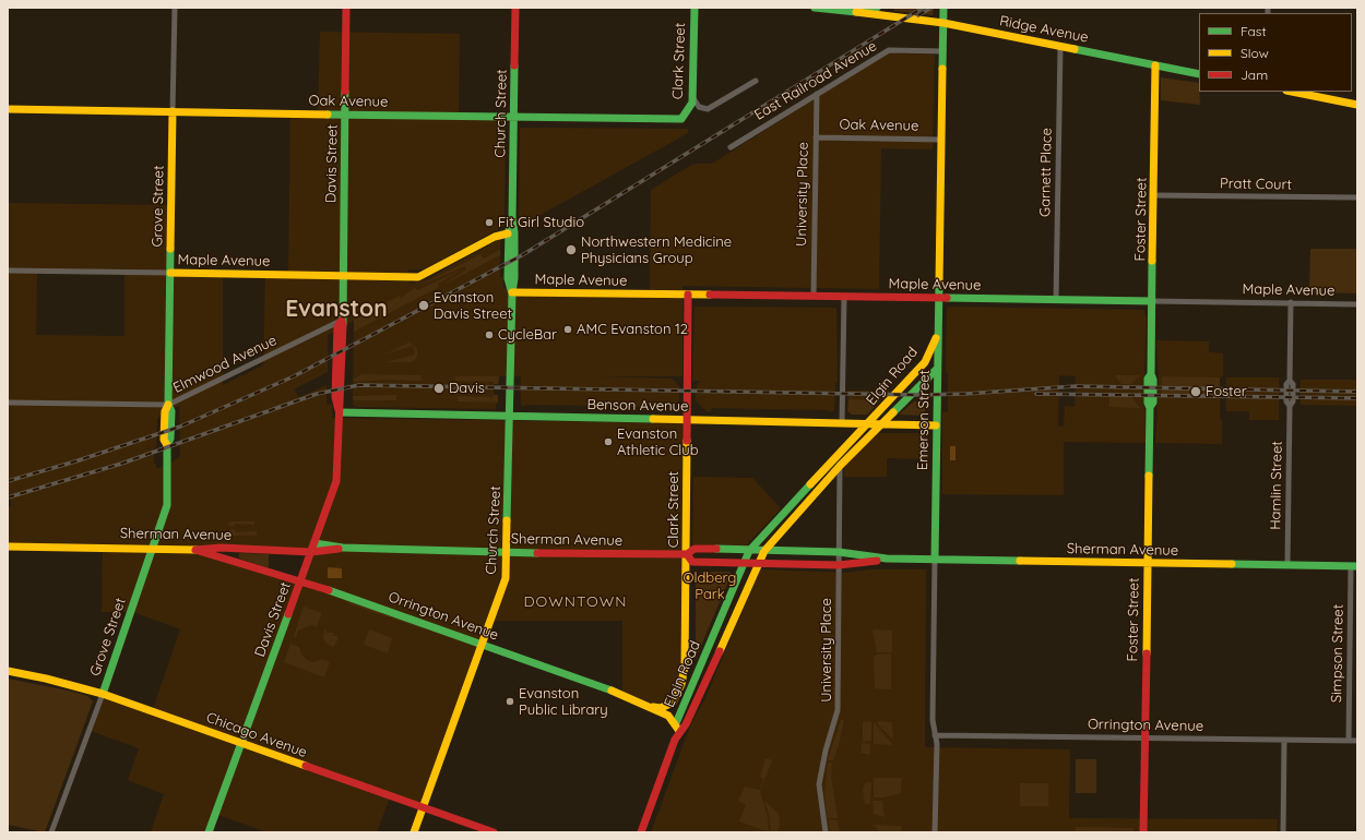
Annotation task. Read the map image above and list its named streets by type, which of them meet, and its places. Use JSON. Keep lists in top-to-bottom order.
{
  "streets": {
    "street": [
      "Ridge Avenue",
      "Clark Street",
      "East Railroad Avenue",
      "Oak Avenue",
      "Church Street",
      "Davis Street",
      "Garnett Place",
      "Pratt Court",
      "University Place",
      "Grove Street",
      "Foster Street",
      "Maple Avenue",
      "Elmwood Avenue",
      "Elgin Road",
      "Benson Avenue",
      "Emerson Street",
      "Hamlin Street",
      "Sherman Avenue",
      "Orrington Avenue",
      "Simpson Street",
      "Chicago Avenue"
    ]
  },
  "crossings": [
    ["Ridge Avenue", "Garnett Place"],
    ["Ridge Avenue", "Foster Street"],
    ["Ridge Avenue", "Emerson Street"],
    ["Clark Street", "Oak Avenue"],
    ["Clark Street", "Maple Avenue"],
    ["Clark Street", "Benson Avenue"],
    ["Clark Street", "Sherman Avenue"],
    ["Clark Street", "Orrington Avenue"],
    ["East Railroad Avenue", "University Place"],
    ["East Railroad Avenue", "Emerson Street"],
    ["Oak Avenue", "Church Street"],
    ["Oak Avenue", "Davis Street"],
    ["Oak Avenue", "University Place"],
    ["Oak Avenue", "Grove Street"],
    ["Oak Avenue", "Emerson Street"],
    ["Church Street", "Maple Avenue"],
    ["Church Street", "Benson Avenue"],
    ["Church Street", "Sherman Avenue"],
    ["Church Street", "Orrington Avenue"],
    ["Church Street", "Chicago Avenue"],
    ["Davis Street", "Maple Avenue"],
    ["Davis Street", "Elmwood Avenue"],
    ["Davis Street", "Benson Avenue"],
    ["Davis Street", "Sherman Avenue"],
    ["Davis Street", "Orrington Avenue"],
    ["Davis Street", "Chicago Avenue"],
    ["Garnett Place", "Maple Avenue"],
    ["Pratt Court", "Foster Street"],
    ["University Place", "Maple Avenue"],
    ["University Place", "Elgin Road"],
    ["University Place", "Sherman Avenue"],
    ["Grove Street", "Maple Avenue"],
    ["Grove Street", "Elmwood Avenue"],
    ["Grove Street", "Sherman Avenue"],
    ["Grove Street", "Chicago Avenue"],
    ["Foster Street", "Maple Avenue"],
    ["Foster Street", "Sherman Avenue"],
    ["Foster Street", "Orrington Avenue"],
    ["Maple Avenue", "Emerson Street"],
    ["Maple Avenue", "Hamlin Street"],
    ["Elgin Road", "Benson Avenue"],
    ["Elgin Road", "Emerson Street"],
    ["Elgin Road", "Sherman Avenue"],
    ["Elgin Road", "Orrington Avenue"],
    ["Benson Avenue", "Emerson Street"],
    ["Emerson Street", "Sherman Avenue"],
    ["Emerson Street", "Orrington Avenue"],
    ["Hamlin Street", "Sherman Avenue"],
    ["Sherman Avenue", "Orrington Avenue"],
    ["Sherman Avenue", "Simpson Street"],
    ["Orrington Avenue", "Simpson Street"]
  ],
  "districts": ["Evanston", "DOWNTOWN"],
  "parks": ["Oldberg Park"],
  "places": [
    "Fit Girl Studio",
    "Northwestern Medicine Physicians Group",
    "Evanston Davis Street",
    "AMC Evanston 12",
    "CycleBar",
    "Davis",
    "Foster",
    "Evanston Athletic Club",
    "Evanston Public Library"
  ],
  "legend": ["Fast", "Slow", "Jam"]
}
